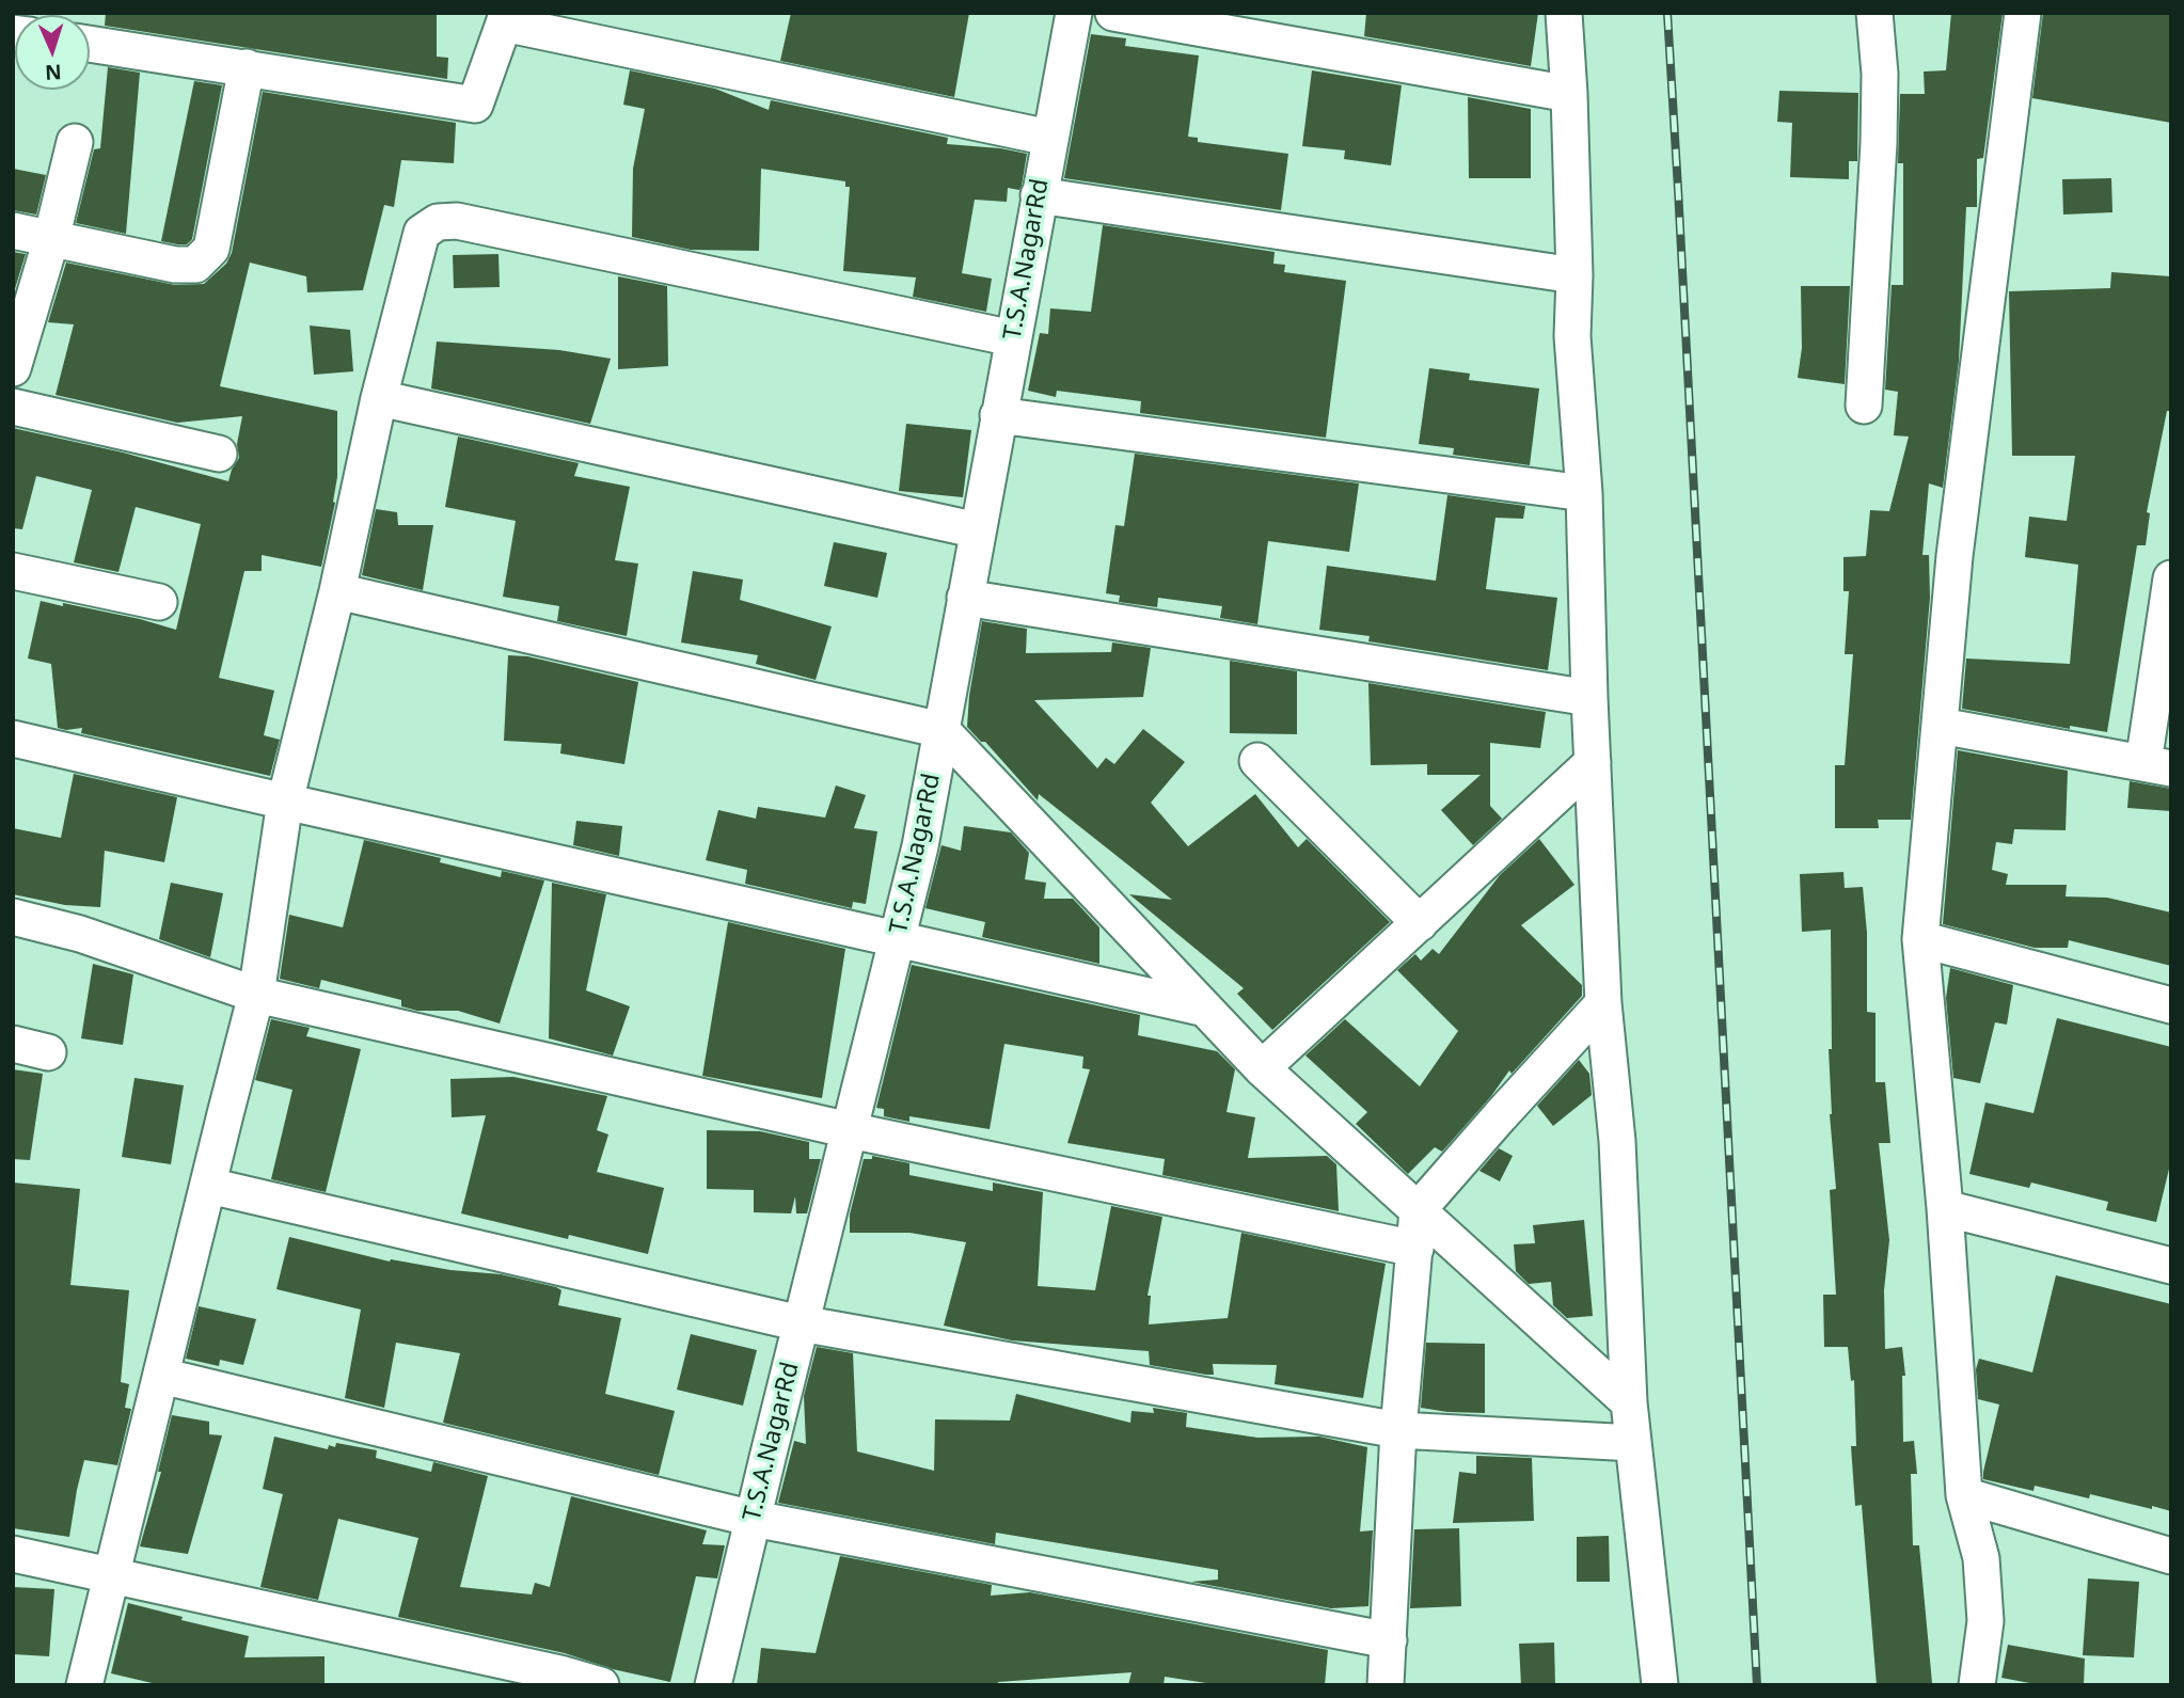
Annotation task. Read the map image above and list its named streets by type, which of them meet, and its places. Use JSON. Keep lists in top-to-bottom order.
{
  "streets": {
    "street": ["T.S.A.NagarRd"]
  },
  "north": "bottom"
}
